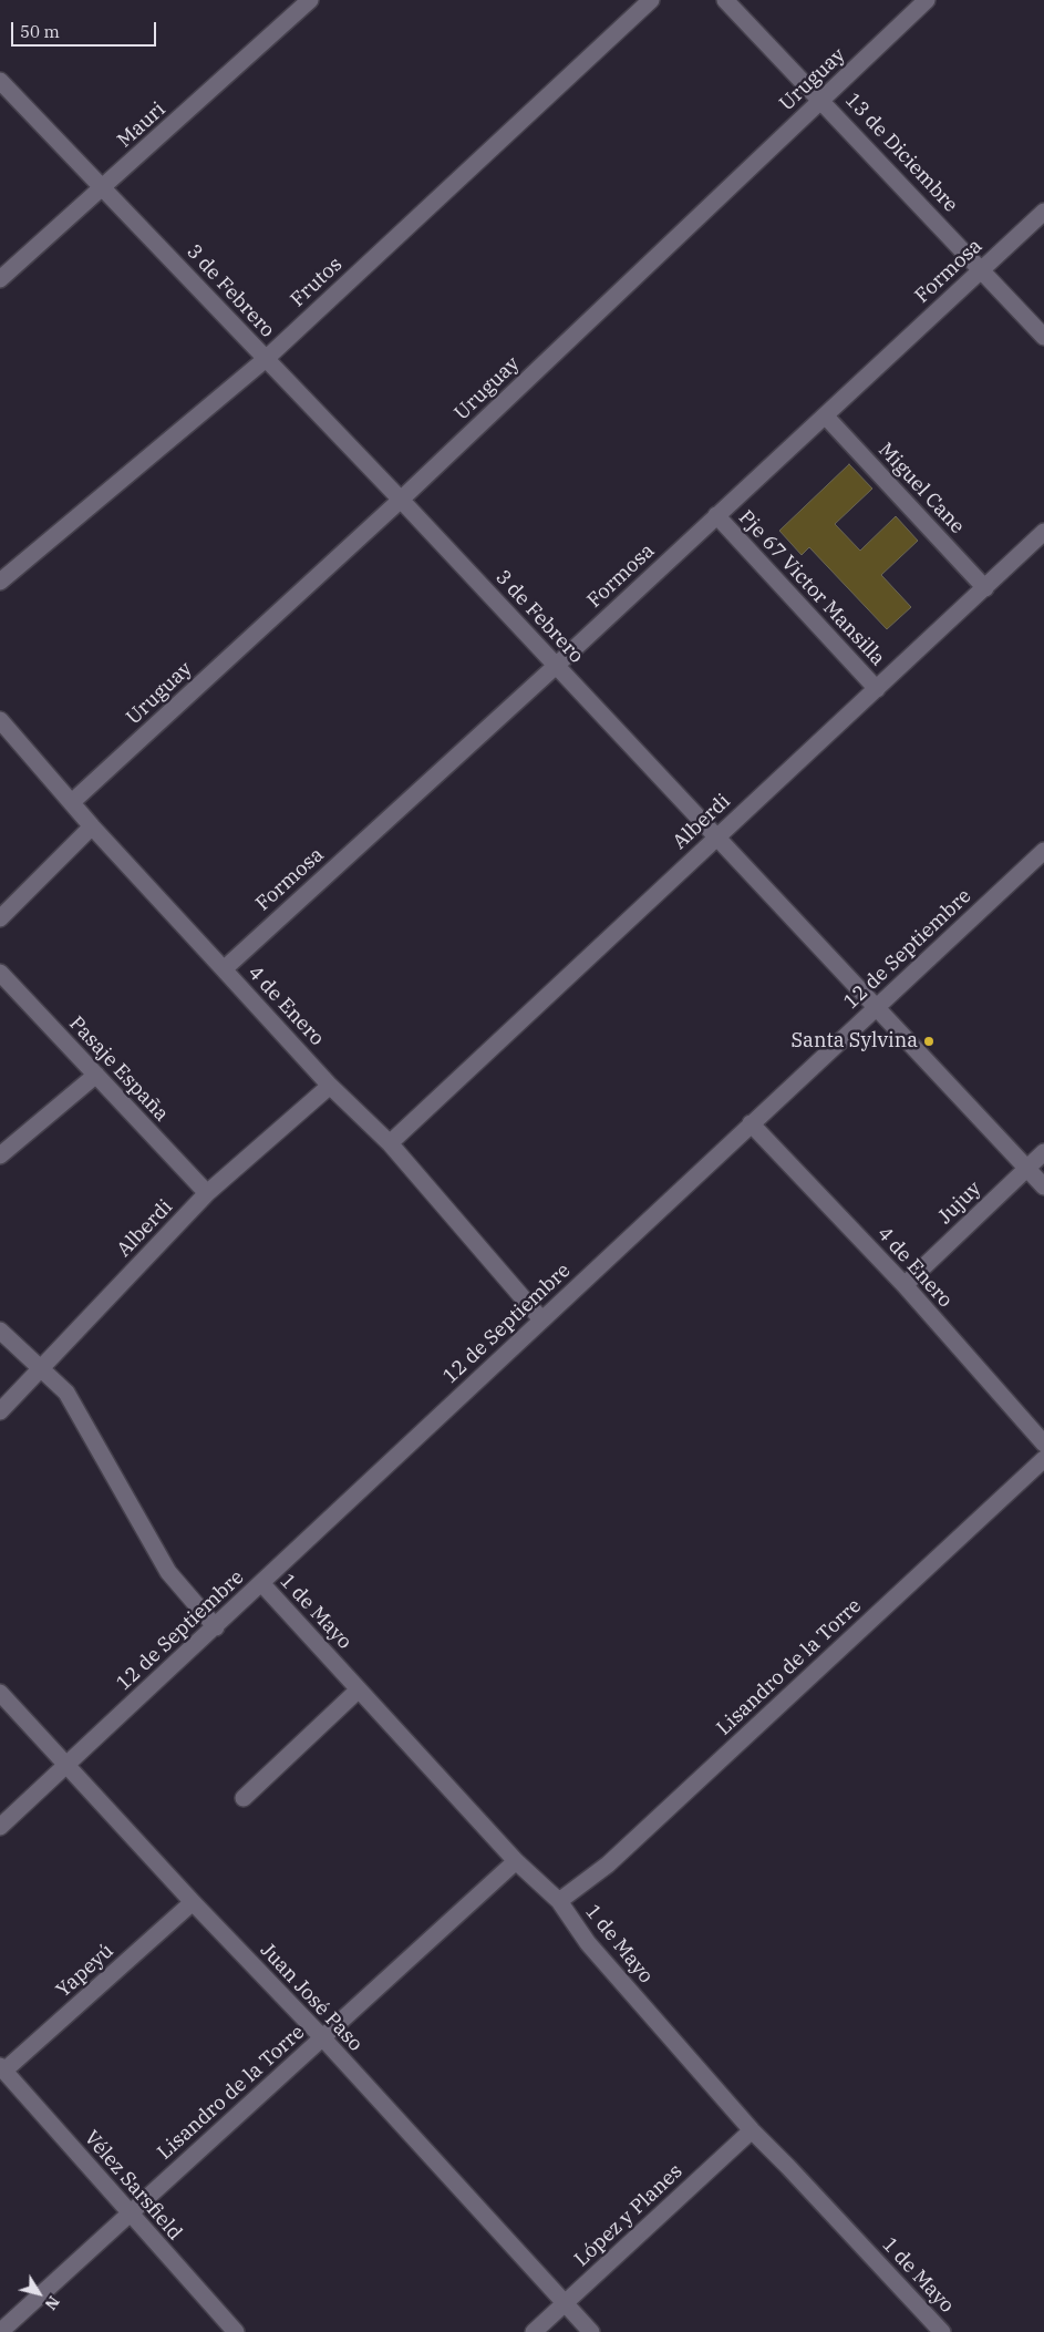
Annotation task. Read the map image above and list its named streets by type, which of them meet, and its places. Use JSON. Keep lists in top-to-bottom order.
{
  "streets": {
    "street": [
      "Uruguay",
      "Mauri",
      "13 de Diciembre",
      "Formosa",
      "Frutos",
      "3 de Febrero",
      "Miguel Cane",
      "Pje 67 Victor Mansilla",
      "Alberdi",
      "12 de Septiembre",
      "4 de Enero",
      "Pasaje España",
      "Jujuy",
      "1 de Mayo",
      "Lisandro de la Torre",
      "Yapeyú",
      "Juan José Paso",
      "Vélez Sarsfield",
      "López y Planes"
    ]
  },
  "crossings": [
    ["Uruguay", "13 de Diciembre"],
    ["Uruguay", "3 de Febrero"],
    ["Uruguay", "4 de Enero"],
    ["Mauri", "3 de Febrero"],
    ["13 de Diciembre", "Formosa"],
    ["Formosa", "3 de Febrero"],
    ["Formosa", "Miguel Cane"],
    ["Formosa", "Pje 67 Victor Mansilla"],
    ["Formosa", "4 de Enero"],
    ["Frutos", "3 de Febrero"],
    ["3 de Febrero", "Alberdi"],
    ["3 de Febrero", "12 de Septiembre"],
    ["3 de Febrero", "Jujuy"],
    ["Miguel Cane", "Alberdi"],
    ["Pje 67 Victor Mansilla", "Alberdi"],
    ["Alberdi", "4 de Enero"],
    ["Alberdi", "Pasaje España"],
    ["12 de Septiembre", "4 de Enero"],
    ["12 de Septiembre", "1 de Mayo"],
    ["12 de Septiembre", "Juan José Paso"],
    ["4 de Enero", "Jujuy"],
    ["1 de Mayo", "Lisandro de la Torre"],
    ["1 de Mayo", "López y Planes"],
    ["Lisandro de la Torre", "Juan José Paso"],
    ["Lisandro de la Torre", "Vélez Sarsfield"],
    ["Yapeyú", "Juan José Paso"],
    ["Yapeyú", "Vélez Sarsfield"],
    ["Juan José Paso", "López y Planes"]
  ],
  "places": ["Santa Sylvina"],
  "scale_bar": "50 m",
  "north": "bottom right"
}
